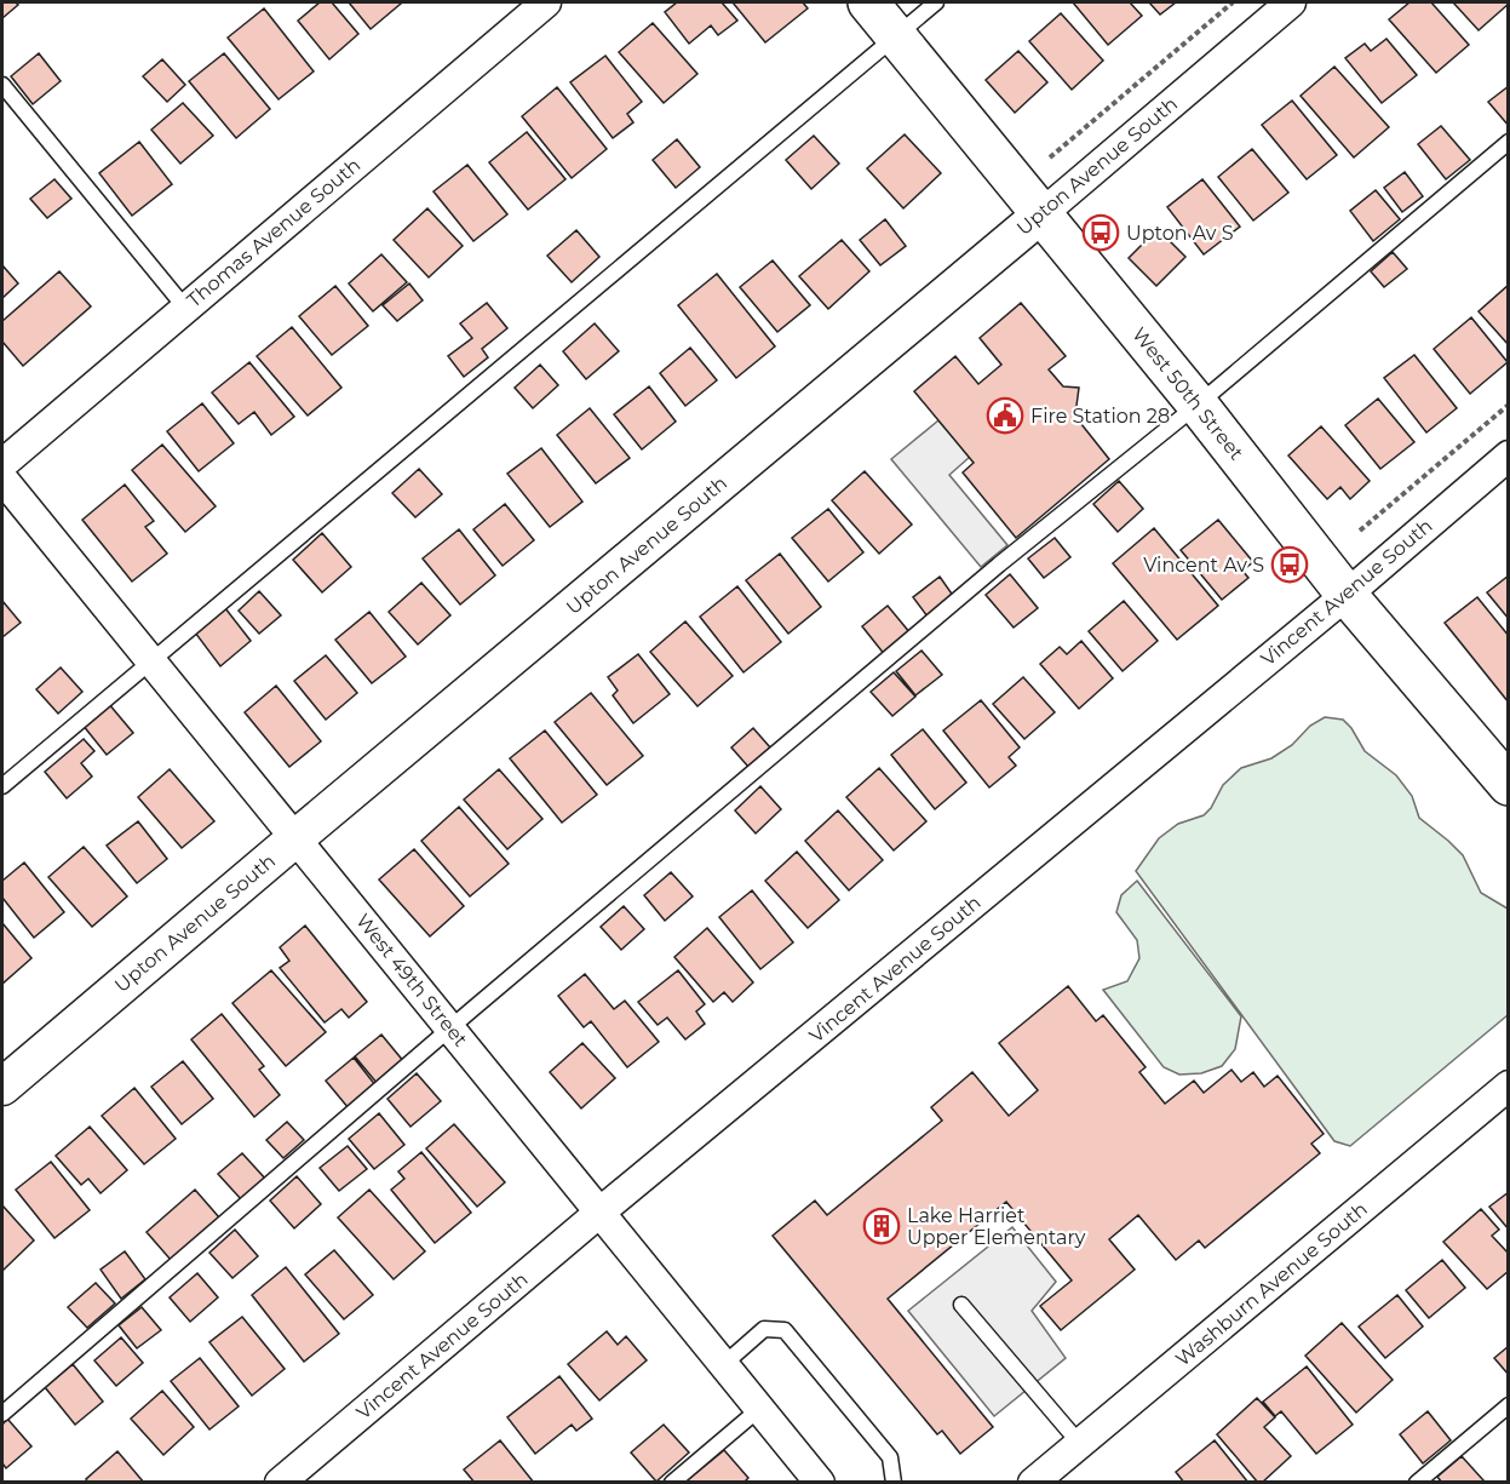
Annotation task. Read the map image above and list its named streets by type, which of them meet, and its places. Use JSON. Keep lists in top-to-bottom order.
{
  "streets": {
    "main road": ["West 50th Street"],
    "street": [
      "Upton Avenue South",
      "Thomas Avenue South",
      "Vincent Avenue South",
      "West 49th Street",
      "Washburn Avenue South"
    ]
  },
  "crossings": [
    ["Upton Avenue South", "West 50th Street"],
    ["Upton Avenue South", "West 49th Street"],
    ["West 50th Street", "Vincent Avenue South"],
    ["Vincent Avenue South", "West 49th Street"]
  ],
  "places": {
    "bus stop": ["Upton Av S", "Vincent Av S"],
    "public building": ["Fire Station 28"],
    "building": ["Lake Harriet Upper Elementary"]
  }
}
